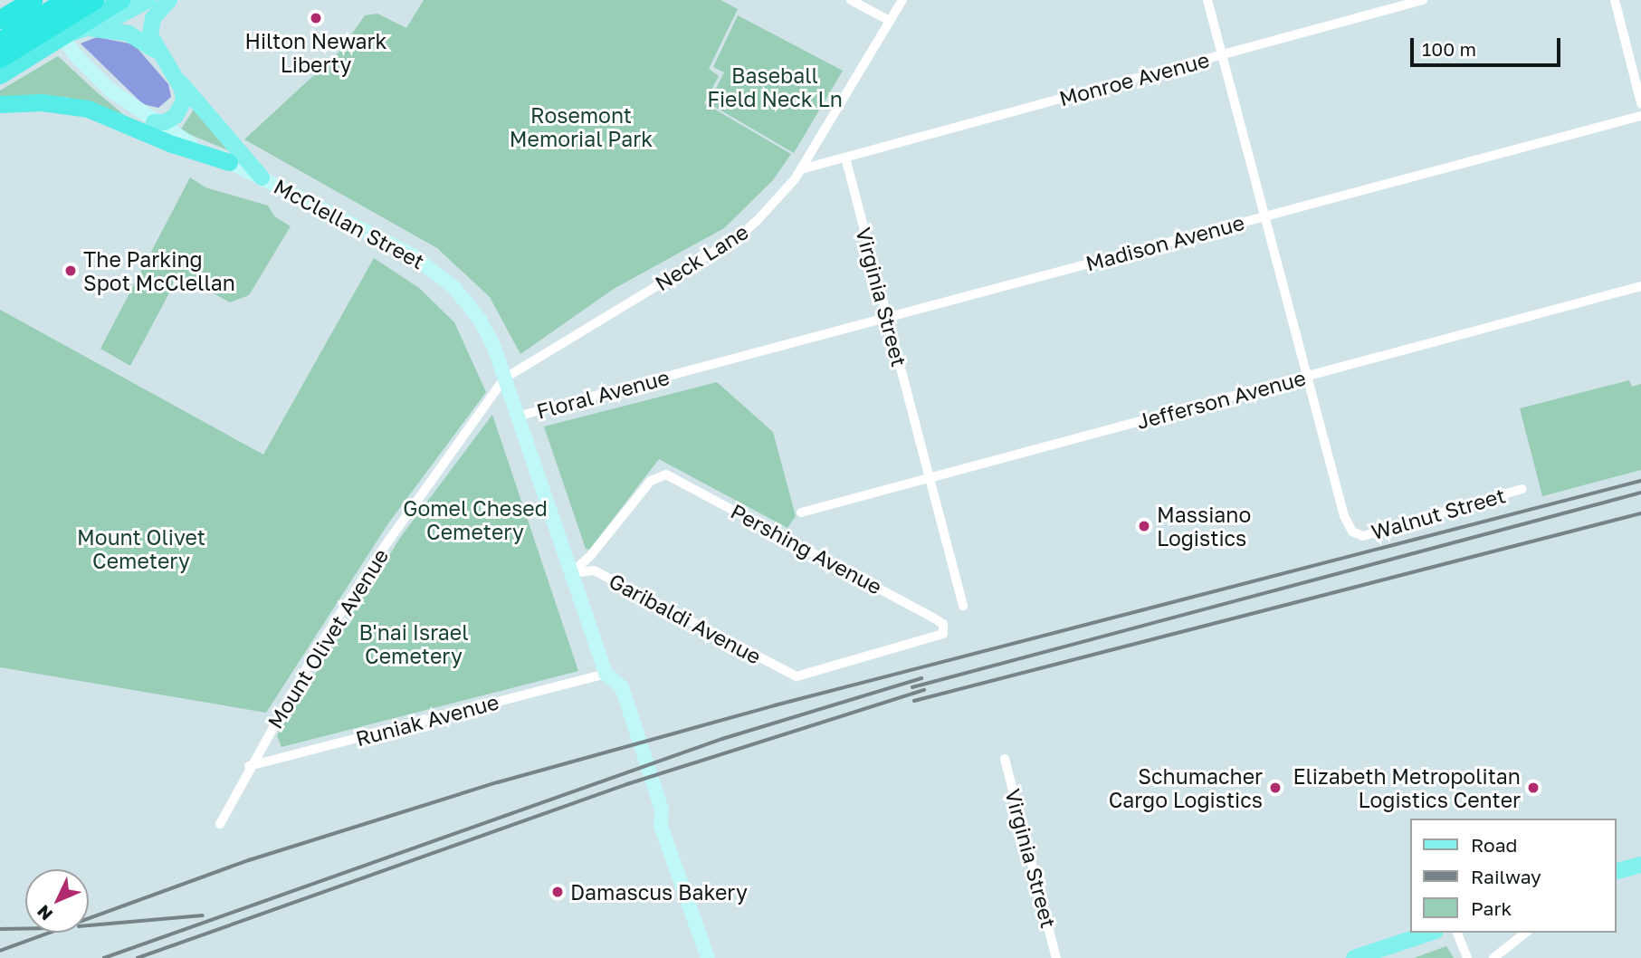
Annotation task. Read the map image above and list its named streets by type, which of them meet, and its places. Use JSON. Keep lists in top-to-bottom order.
{
  "streets": {
    "main road": ["McClellan Street"],
    "street": [
      "Monroe Avenue",
      "Madison Avenue",
      "Neck Lane",
      "Virginia Street",
      "Floral Avenue",
      "Jefferson Avenue",
      "Walnut Street",
      "Pershing Avenue",
      "Garibaldi Avenue",
      "Mount Olivet Avenue",
      "Runiak Avenue"
    ]
  },
  "crossings": [
    ["Monroe Avenue", "Virginia Street"],
    ["McClellan Street", "Floral Avenue"],
    ["McClellan Street", "Pershing Avenue"],
    ["McClellan Street", "Garibaldi Avenue"],
    ["McClellan Street", "Mount Olivet Avenue"],
    ["McClellan Street", "Runiak Avenue"],
    ["Madison Avenue", "Virginia Street"],
    ["Madison Avenue", "Floral Avenue"],
    ["Neck Lane", "Mount Olivet Avenue"],
    ["Virginia Street", "Jefferson Avenue"],
    ["Jefferson Avenue", "Walnut Street"],
    ["Pershing Avenue", "Garibaldi Avenue"],
    ["Mount Olivet Avenue", "Runiak Avenue"]
  ],
  "parks": [
    "Baseball Field Neck Ln",
    "Rosemont Memorial Park",
    "Gomel Chesed Cemetery",
    "Mount Olivet Cemetery",
    "B'nai Israel Cemetery"
  ],
  "places": [
    "Hilton Newark Liberty",
    "The Parking Spot McClellan",
    "Massiano Logistics",
    "Schumacher Cargo Logistics",
    "Elizabeth Metropolitan Logistics Center",
    "Damascus Bakery"
  ],
  "legend": ["Road", "Railway", "Park"],
  "scale_bar": "100 m",
  "north": "bottom left"
}
